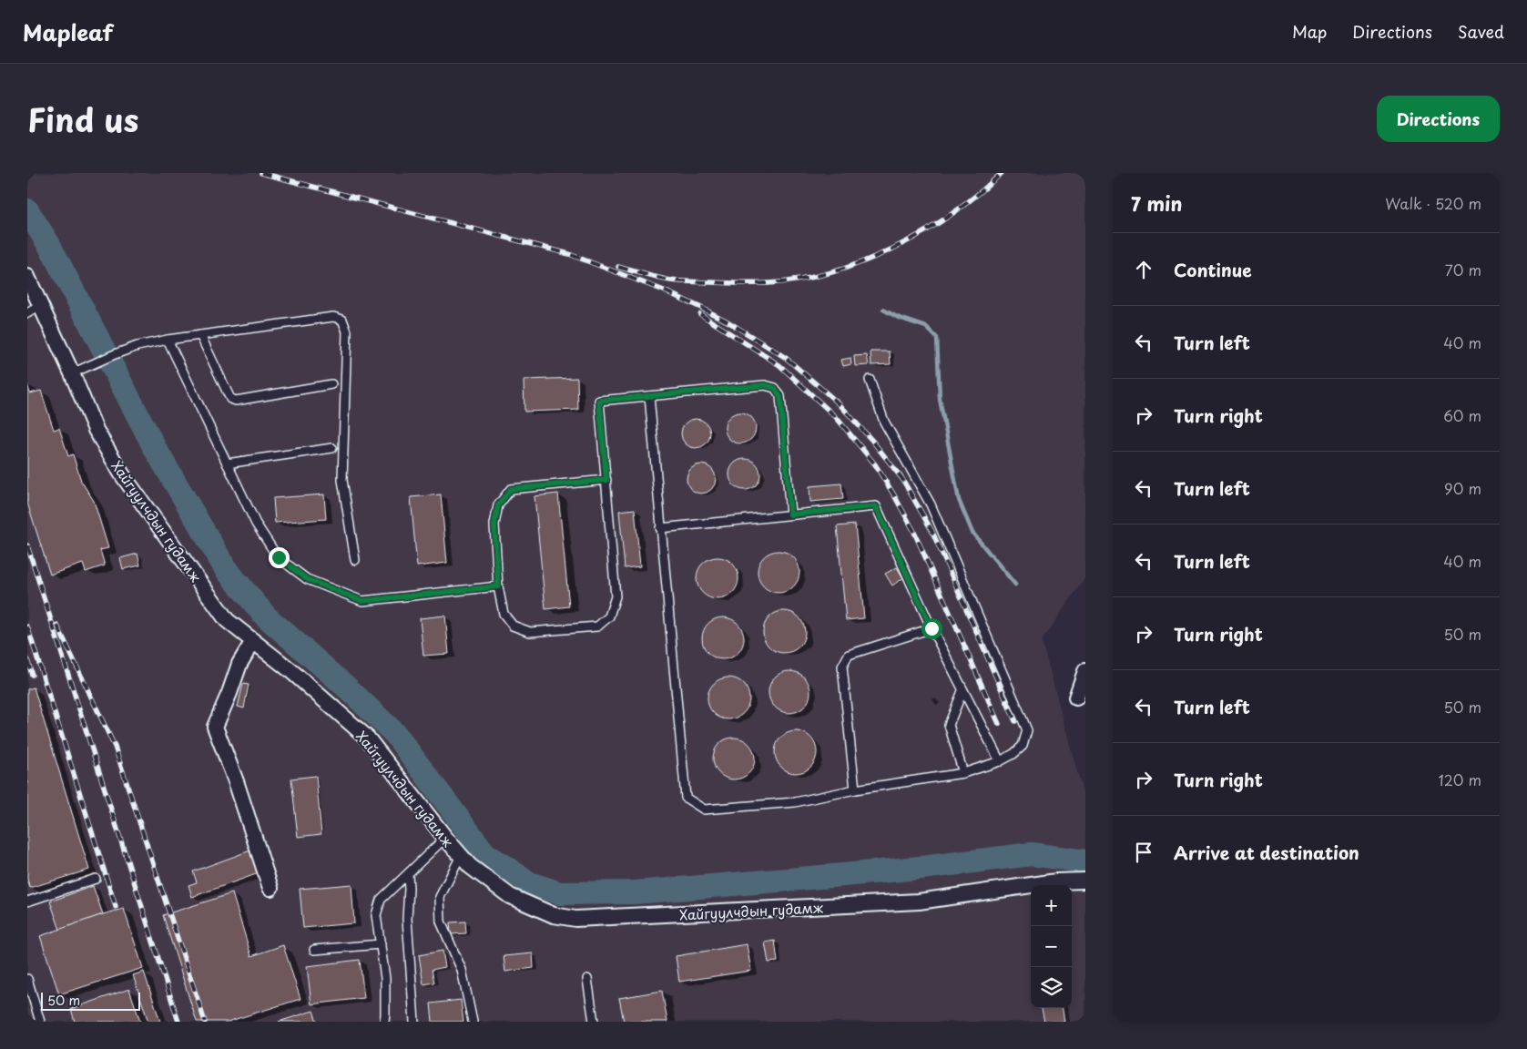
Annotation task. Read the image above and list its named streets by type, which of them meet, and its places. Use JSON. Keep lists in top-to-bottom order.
{
  "streets": {
    "street": ["Хайгуулчдын гудамж"]
  },
  "scale_bar": "50 m",
  "page": {
    "header": "Mapleaf",
    "nav": ["Map", "Directions", "Saved"],
    "title": "Find us",
    "buttons": "Directions",
    "heading": ["7 min", "Walk · 520 m"],
    "list": [
      ["Continue", "70 m"],
      ["Turn left", "40 m"],
      ["Turn right", "60 m"],
      ["Turn left", "90 m"],
      ["Turn left", "40 m"],
      ["Turn right", "50 m"],
      ["Turn left", "50 m"],
      ["Turn right", "120 m"],
      "Arrive at destination"
    ],
    "map_buttons": ["+", "−"],
    "scale": "50 m"
  }
}
